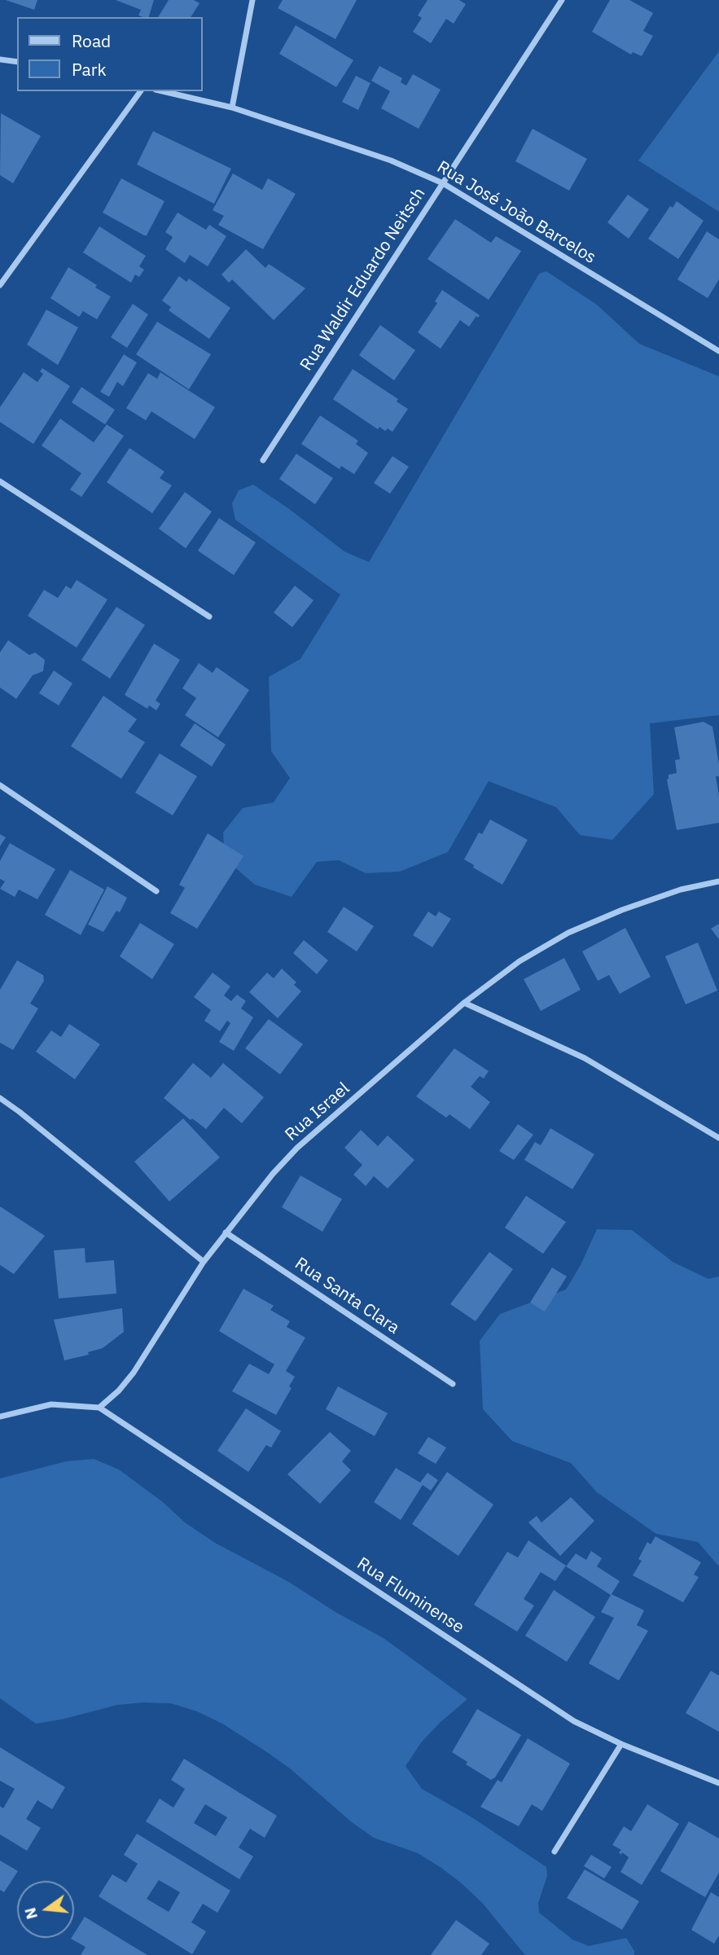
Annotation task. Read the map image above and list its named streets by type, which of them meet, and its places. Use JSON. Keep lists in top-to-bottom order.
{
  "streets": {
    "street": [
      "Rua José João Barcelos",
      "Rua Waldir Eduardo Neitsch",
      "Rua Israel",
      "Rua Santa Clara",
      "Rua Fluminense"
    ]
  },
  "crossings": [
    ["Rua José João Barcelos", "Rua Waldir Eduardo Neitsch"],
    ["Rua Israel", "Rua Santa Clara"],
    ["Rua Israel", "Rua Fluminense"]
  ],
  "legend": ["Road", "Park"],
  "north": "left"
}
